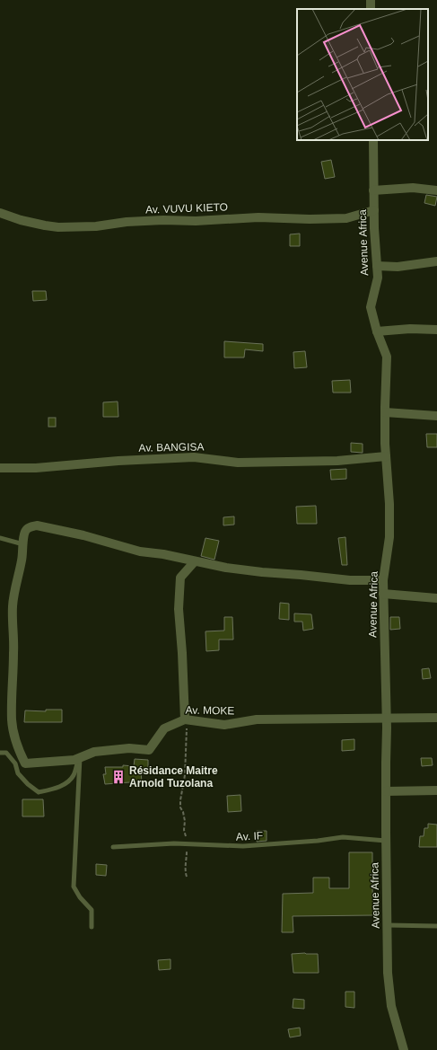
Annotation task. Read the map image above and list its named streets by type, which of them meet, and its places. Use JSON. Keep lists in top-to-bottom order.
{
  "streets": {
    "street": [
      "Av. VUVU KIETO",
      "Avenue Africa",
      "Av. BANGISA",
      "Av. MOKE"
    ],
    "lane": ["Av. IF"]
  },
  "crossings": [
    ["Av. VUVU KIETO", "Avenue Africa"],
    ["Avenue Africa", "Av. BANGISA"],
    ["Avenue Africa", "Av. MOKE"],
    ["Avenue Africa", "Av. IF"]
  ],
  "places": {
    "building": ["Résidance Maitre Arnold Tuzolana"]
  }
}
